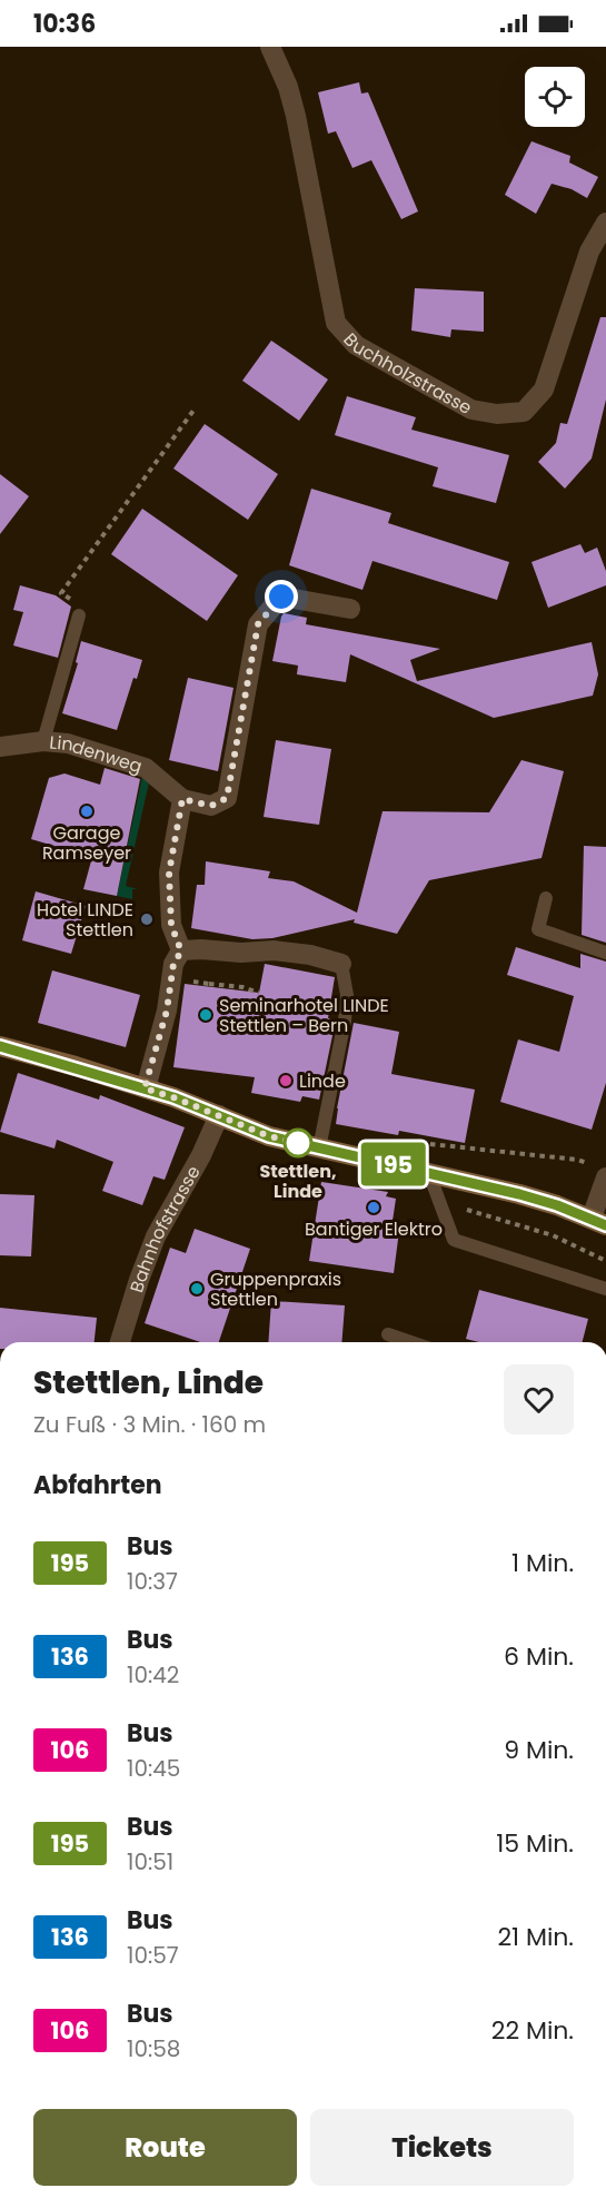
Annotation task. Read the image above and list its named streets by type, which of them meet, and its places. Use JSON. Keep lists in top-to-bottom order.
{
  "streets": {
    "street": ["Buchholzstrasse", "Lindenweg", "Bahnhofstrasse"]
  },
  "places": [
    "Garage Ramseyer",
    "Hotel LINDE Stettlen",
    "Seminarhotel LINDE Stettlen – Bern",
    "Linde",
    "Stettlen, Linde",
    "Bantiger Elektro",
    "Gruppenpraxis Stettlen"
  ],
  "lines": ["bus line 195"],
  "page": {
    "status": "10:36",
    "on_map": "195",
    "heading": [
      ["Stettlen, Linde", "Zu Fuß · 3 Min. · 160 m"],
      "Abfahrten"
    ],
    "list": [
      {
        "mark": "195",
        "name": "Bus",
        "note": "10:37",
        "value": "1 Min."
      },
      {
        "mark": "136",
        "name": "Bus",
        "note": "10:42",
        "value": "6 Min."
      },
      {
        "mark": "106",
        "name": "Bus",
        "note": "10:45",
        "value": "9 Min."
      },
      {
        "mark": "195",
        "name": "Bus",
        "note": "10:51",
        "value": "15 Min."
      },
      {
        "mark": "136",
        "name": "Bus",
        "note": "10:57",
        "value": "21 Min."
      },
      {
        "mark": "106",
        "name": "Bus",
        "note": "10:58",
        "value": "22 Min."
      }
    ],
    "buttons": ["Route", "Tickets"]
  }
}
